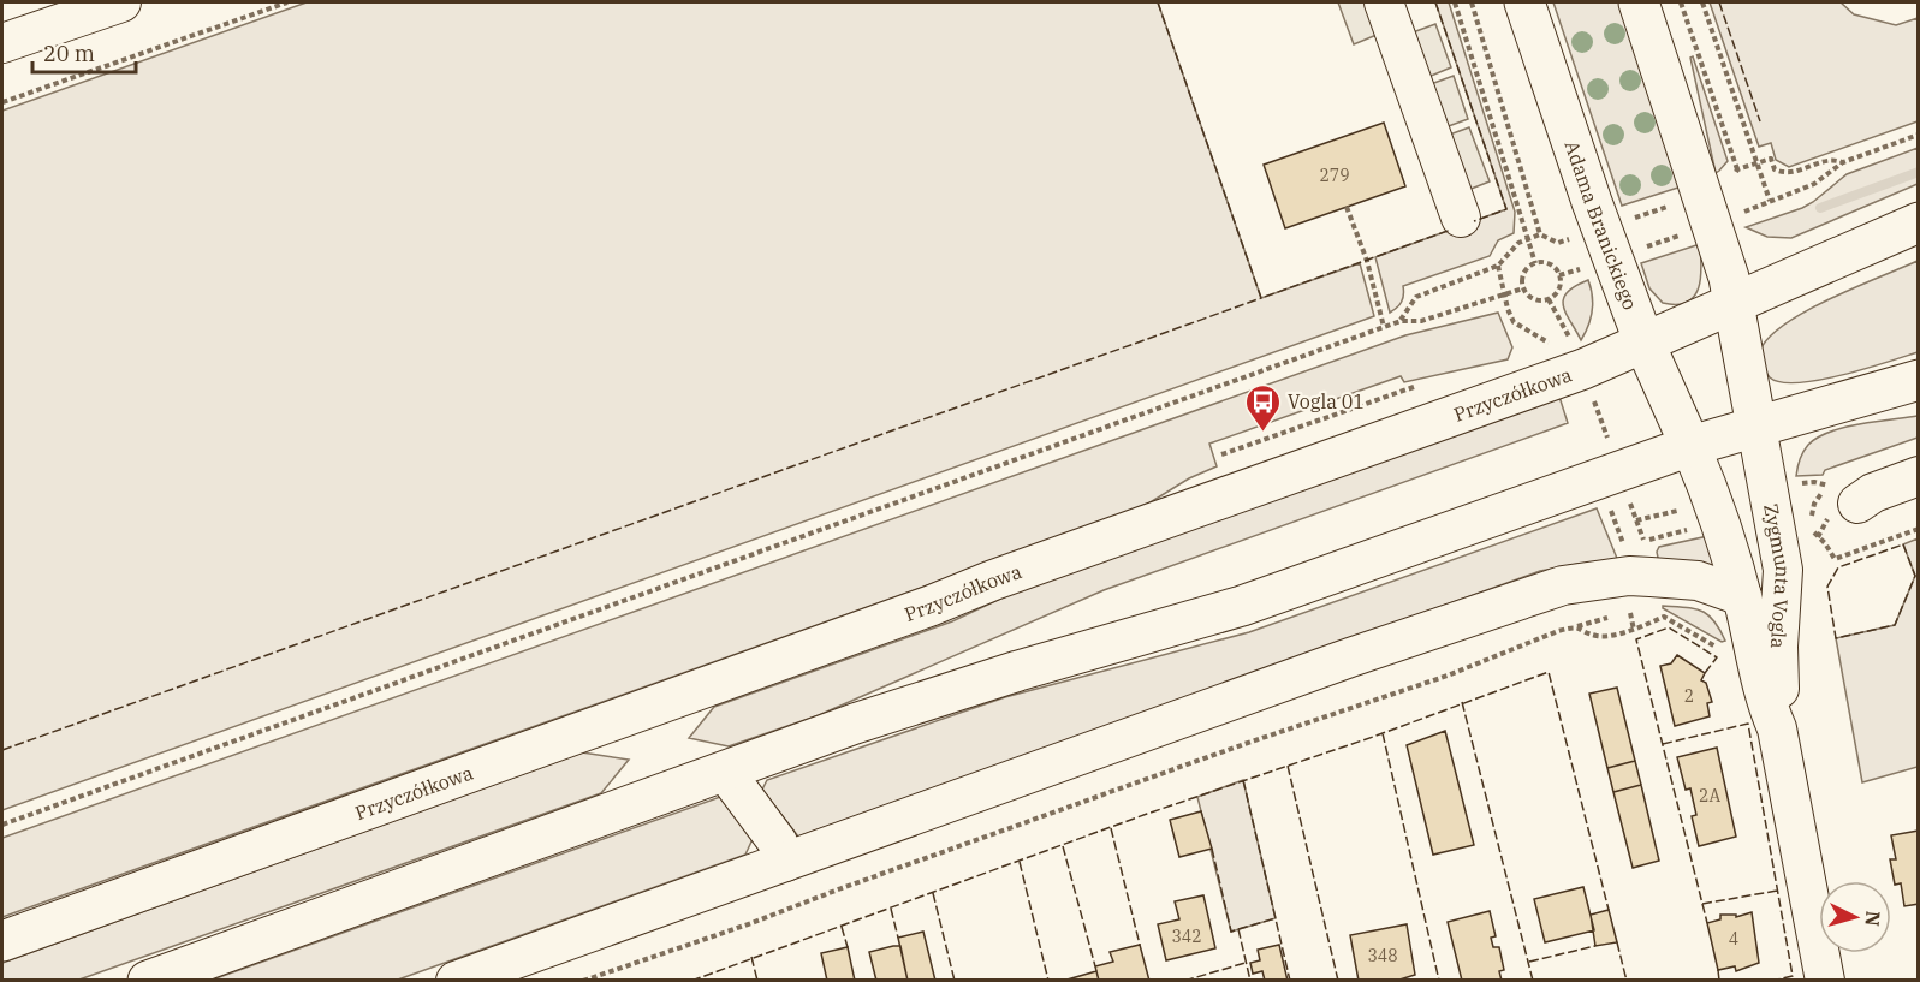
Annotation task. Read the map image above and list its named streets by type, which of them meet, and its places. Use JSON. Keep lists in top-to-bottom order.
{
  "streets": {
    "main road": ["Adama Branickiego", "Przyczółkowa"],
    "street": ["Zygmunta Vogla"]
  },
  "crossings": [
    ["Adama Branickiego", "Przyczółkowa"],
    ["Adama Branickiego", "Zygmunta Vogla"]
  ],
  "places": {
    "bus stop": ["Vogla 01"]
  },
  "house_numbers": [
    "279",
    "2",
    "2A",
    "342",
    "4",
    "348"
  ],
  "scale_bar": "20 m",
  "north": "right"
}
